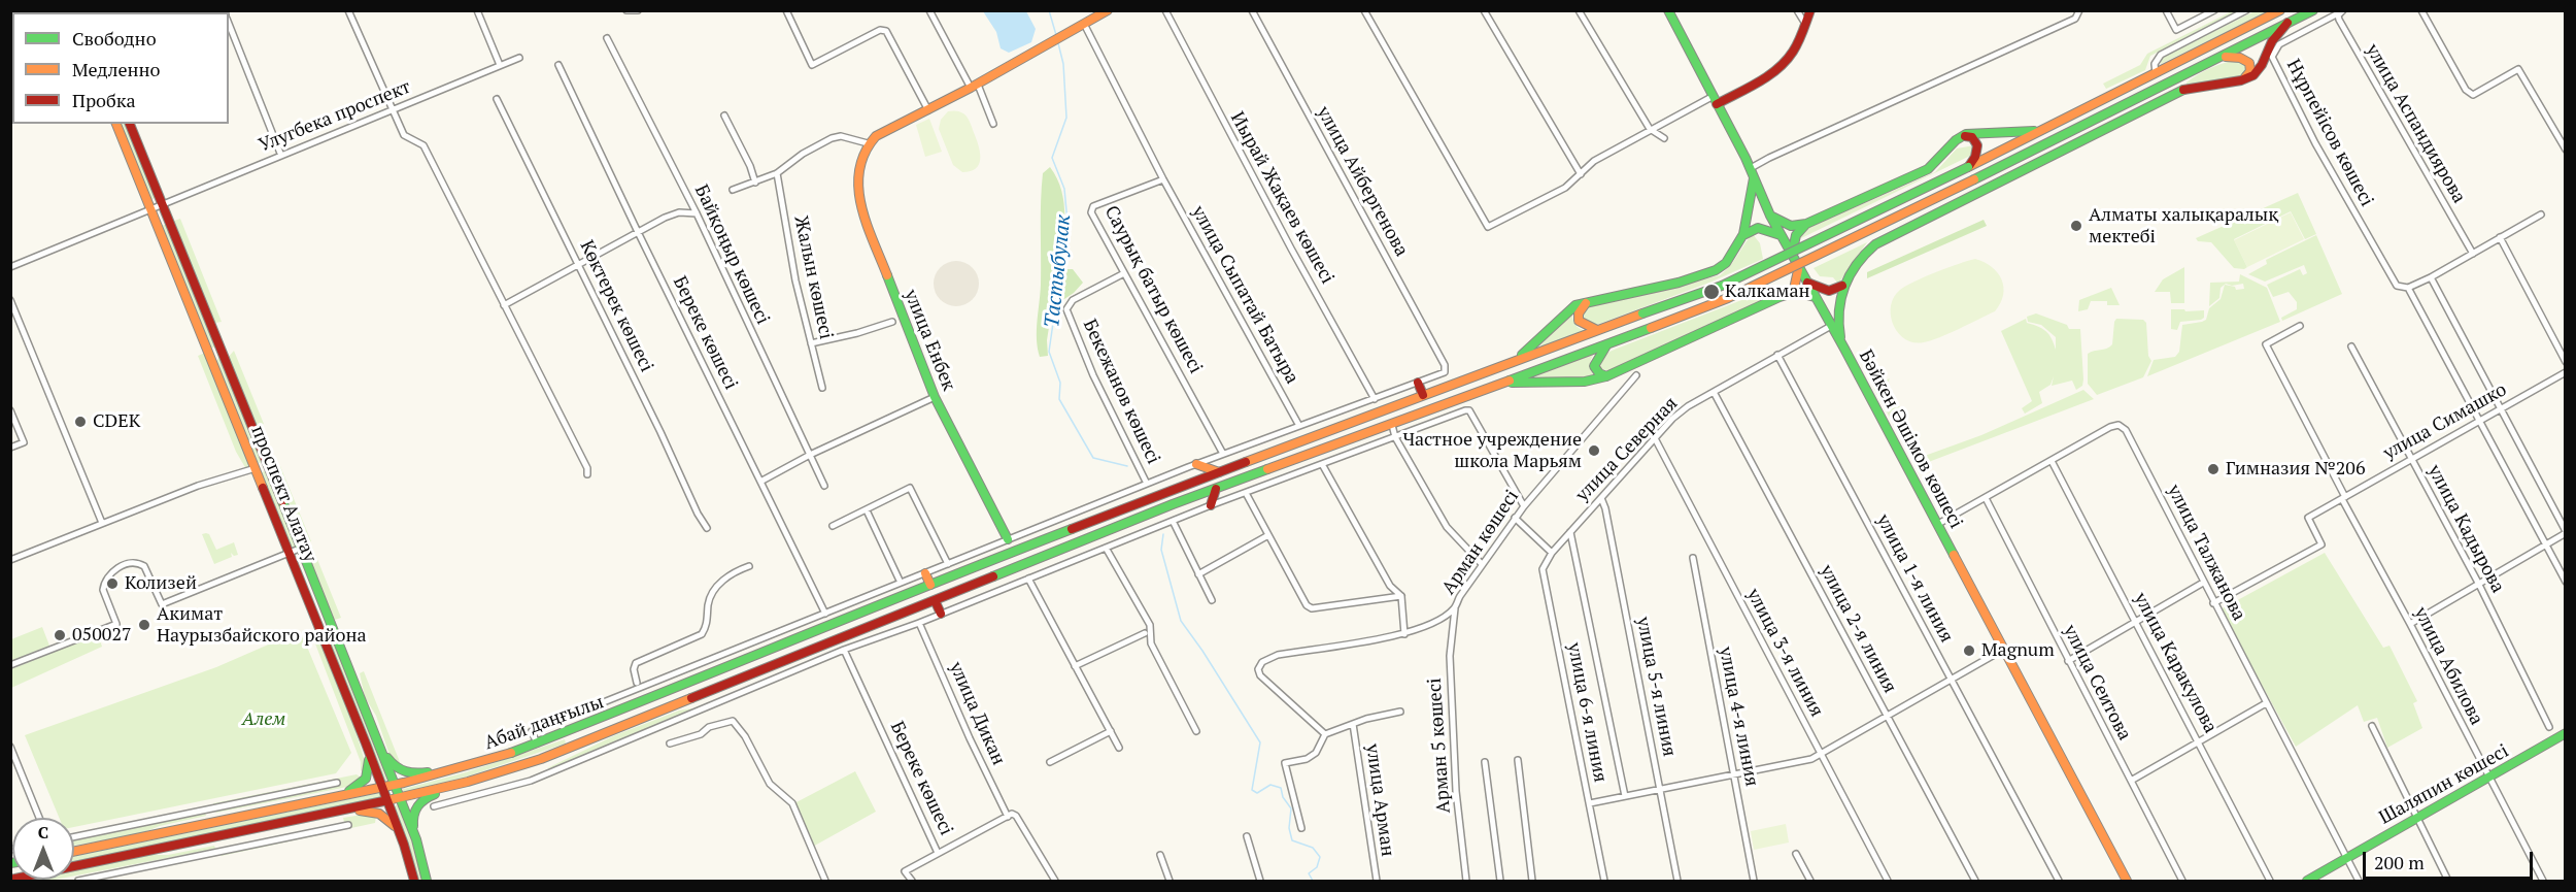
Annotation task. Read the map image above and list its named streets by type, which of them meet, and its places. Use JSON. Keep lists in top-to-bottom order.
{
  "streets": {
    "main road": [
      "улица Енбек",
      "Бәйкен Әшімов көшесі",
      "проспект Алатау",
      "Абай даңғылы",
      "Шаляпин көшесі"
    ],
    "street": [
      "Улугбека проспект",
      "улица Аспандиярова",
      "Нұрпейісов көшесі",
      "улица Айбергенова",
      "Иырай Жақаев көшесі",
      "Байқоңыр көшесі",
      "Жалын көшесі",
      "Саурық батыр көшесі",
      "улица Сыпатай Батыра",
      "Көктерек көшесі",
      "Береке көшесі",
      "Бекежанов көшесі",
      "улица Симашко",
      "улица Северная",
      "улица Кадырова",
      "Арман көшесі",
      "улица Талжанова",
      "улица 1-я линия",
      "улица 2-я линия",
      "улица 3-я линия",
      "улица Каракулова",
      "улица Абилова",
      "улица Сеитова",
      "улица 5-я линия",
      "улица 6-я линия",
      "улица Дикан",
      "улица 4-я линия",
      "Арман 5 көшесі",
      "улица Арман"
    ]
  },
  "crossings": [
    ["Улугбека проспект", "проспект Алатау"],
    ["улица Аспандиярова", "Нұрпейісов көшесі"],
    ["Нұрпейісов көшесі", "улица Симашко"],
    ["Саурық батыр көшесі", "улица Сыпатай Батыра"],
    ["Саурық батыр көшесі", "Бекежанов көшесі"],
    ["улица Симашко", "улица Кадырова"],
    ["улица Симашко", "улица Талжанова"],
    ["улица Симашко", "улица Абилова"],
    ["Бәйкен Әшімов көшесі", "улица Северная"],
    ["Бәйкен Әшімов көшесі", "улица Талжанова"],
    ["улица Северная", "улица 1-я линия"],
    ["улица Северная", "улица 2-я линия"],
    ["улица Северная", "улица 3-я линия"],
    ["улица Северная", "улица 5-я линия"],
    ["улица Северная", "улица 6-я линия"],
    ["проспект Алатау", "Абай даңғылы"],
    ["Арман көшесі", "Арман 5 көшесі"],
    ["улица Талжанова", "улица Каракулова"],
    ["улица Талжанова", "улица Сеитова"],
    ["улица Талжанова", "Шаляпин көшесі"],
    ["улица Абилова", "Шаляпин көшесі"]
  ],
  "water": ["Тастыбулак"],
  "parks": ["Алем"],
  "places": [
    "Алматы халықаралық мектебі",
    "Калкаман",
    "CDEK",
    "Частное учреждение школа Марьям",
    "Гимназия №206",
    "Колизей",
    "Акимат Наурызбайского района",
    "050027",
    "Magnum"
  ],
  "legend": ["Свободно", "Медленно", "Пробка"],
  "scale_bar": "200 m",
  "north": "top"
}
